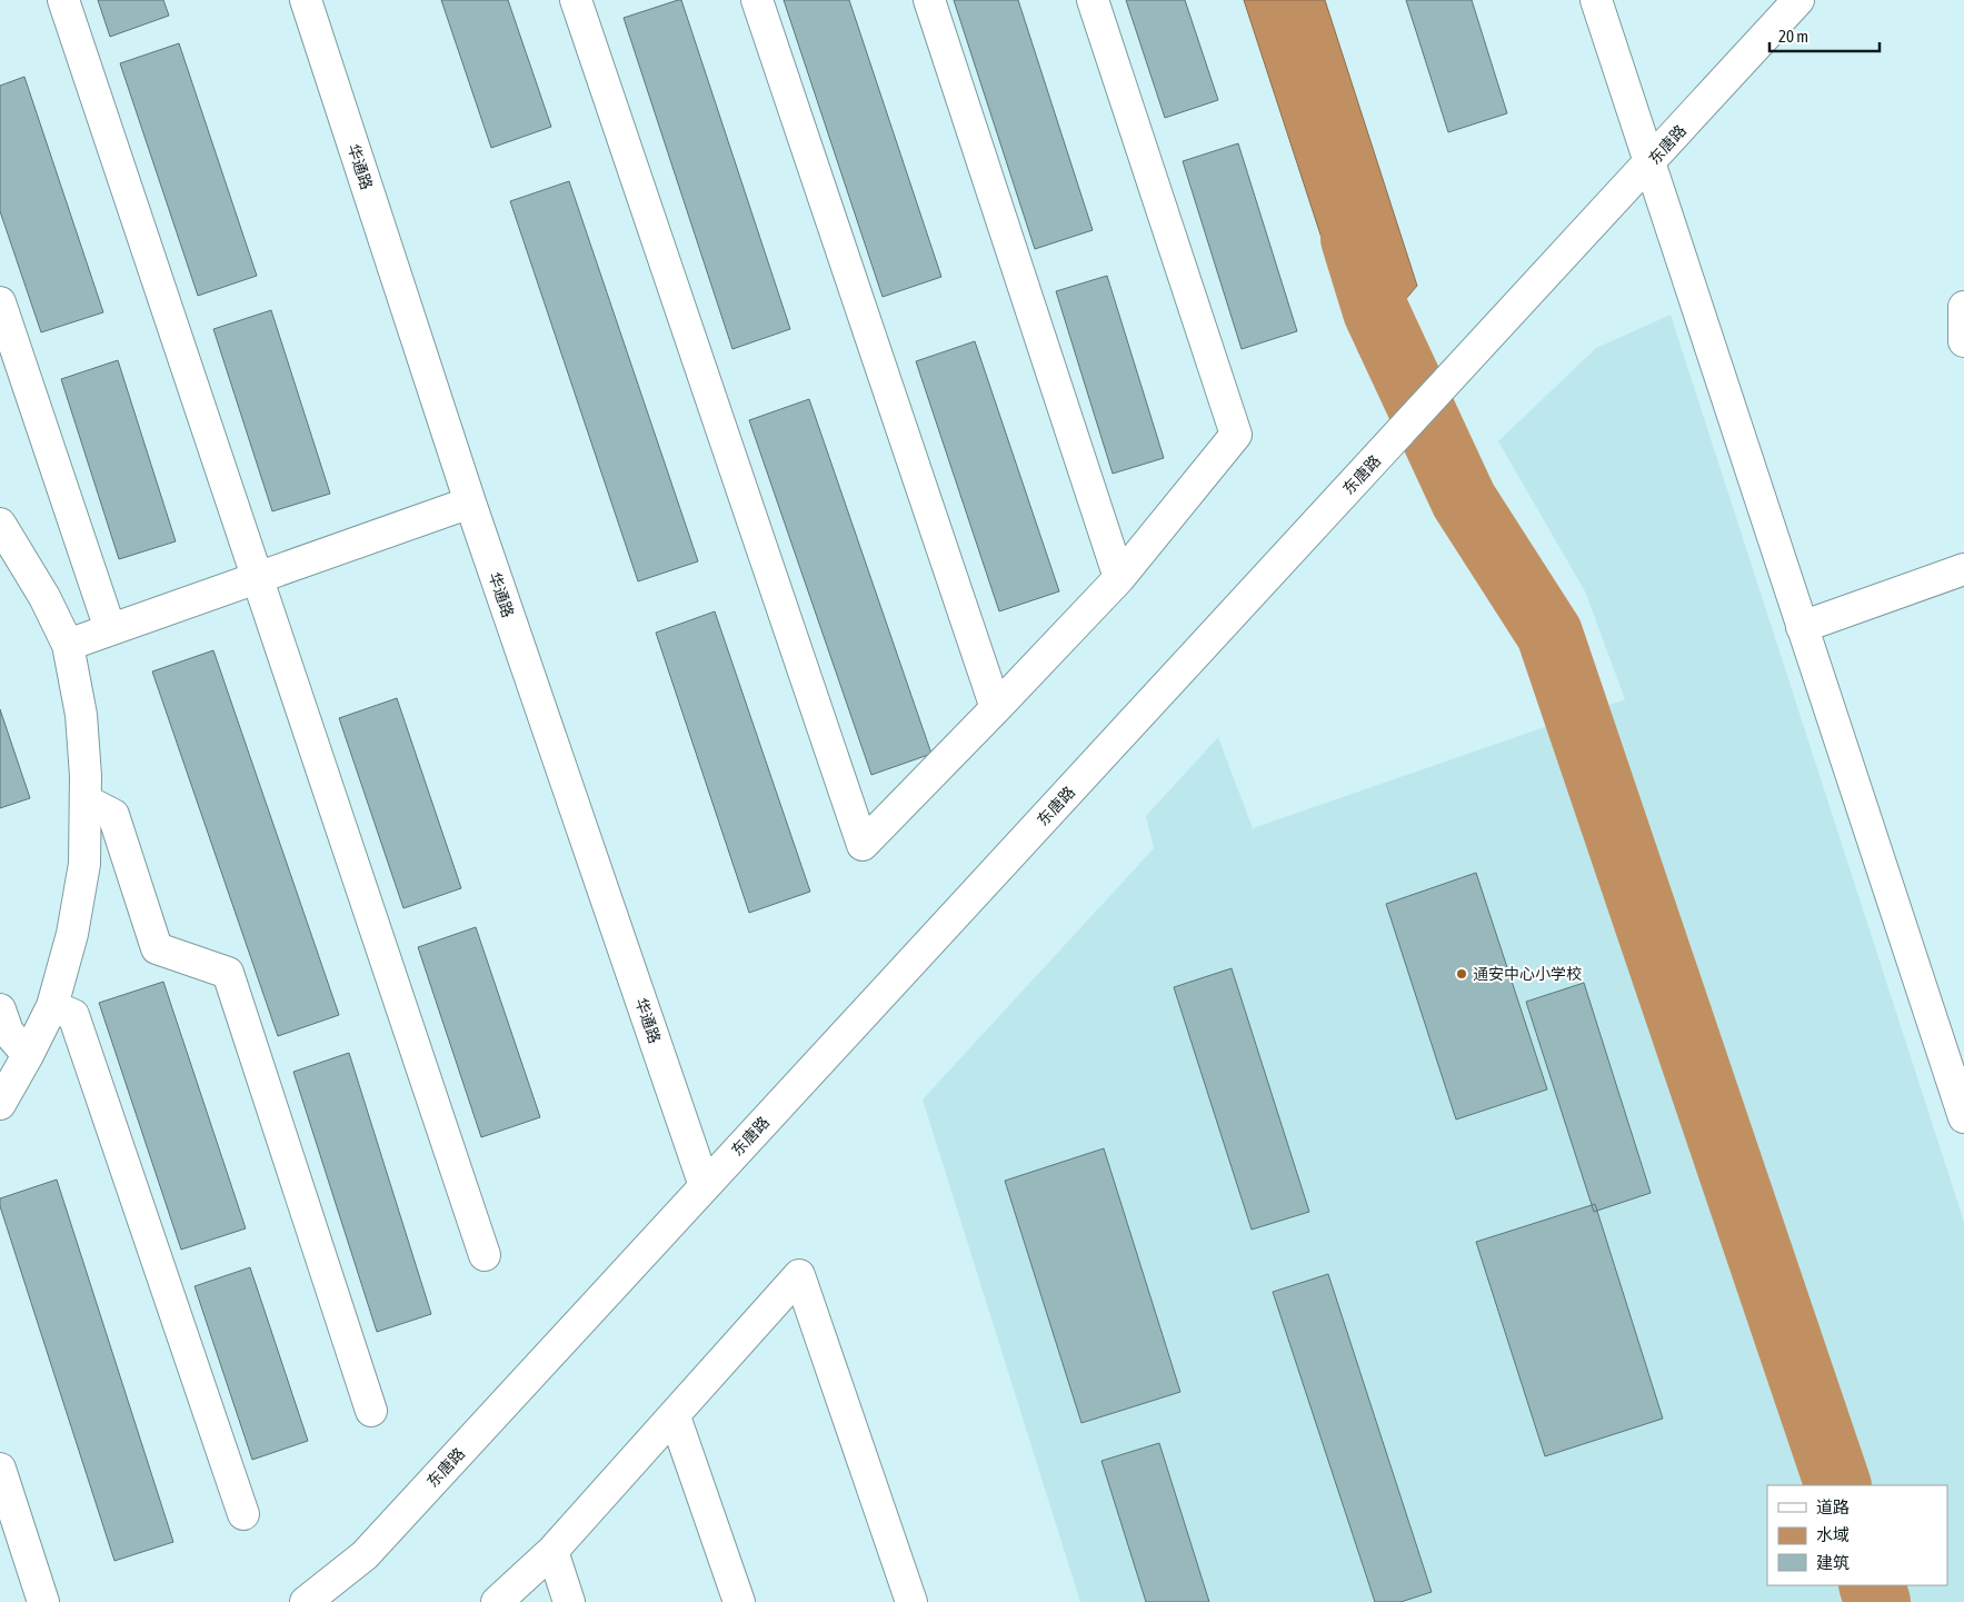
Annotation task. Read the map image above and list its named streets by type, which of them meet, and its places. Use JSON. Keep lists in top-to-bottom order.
{
  "streets": {
    "street": ["东唐路", "华通路"]
  },
  "crossings": [
    ["东唐路", "华通路"]
  ],
  "places": ["通安中心小学校"],
  "legend": ["道路", "水域", "建筑"],
  "scale_bar": "20 m"
}
